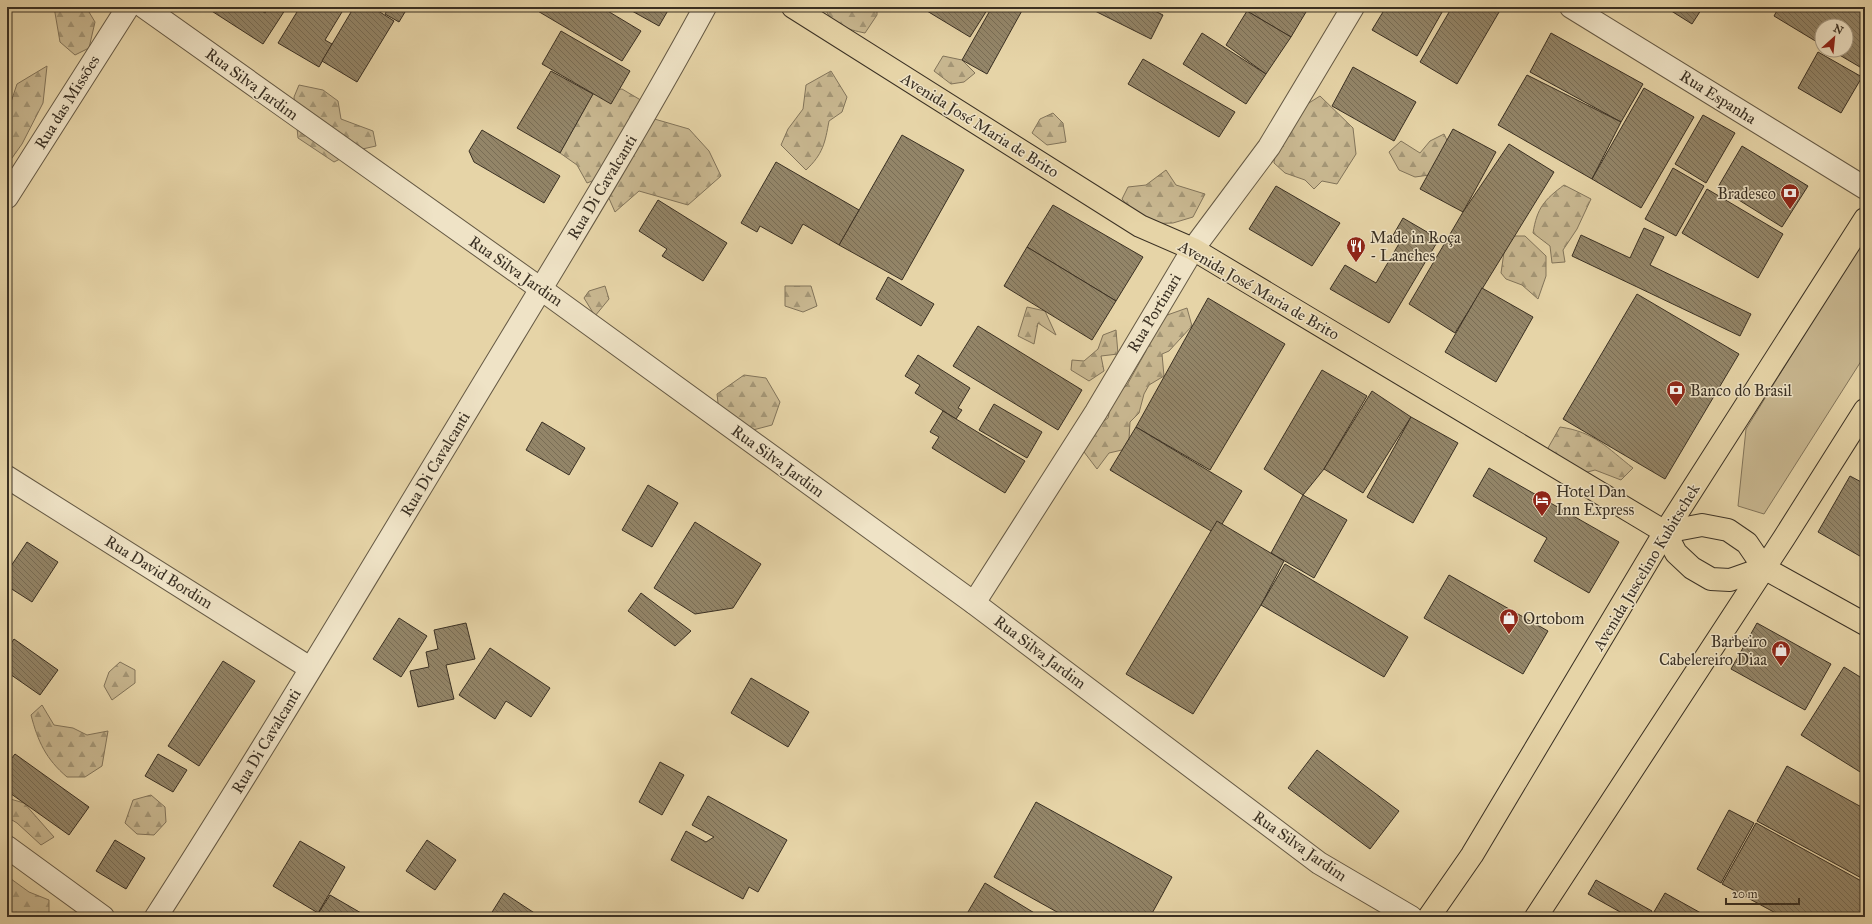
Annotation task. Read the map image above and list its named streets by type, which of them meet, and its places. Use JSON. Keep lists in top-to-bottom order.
{
  "streets": {
    "main road": ["Avenida José Maria de Brito", "Avenida Juscelino Kubitschek"],
    "street": [
      "Rua Silva Jardim",
      "Rua Espanha",
      "Rua das Missões",
      "Rua Di Cavalcanti",
      "Rua Portinari",
      "Rua David Bordim"
    ]
  },
  "crossings": [
    ["Rua Silva Jardim", "Rua Di Cavalcanti"],
    ["Rua Silva Jardim", "Rua Portinari"],
    ["Avenida José Maria de Brito", "Rua Portinari"],
    ["Avenida José Maria de Brito", "Avenida Juscelino Kubitschek"],
    ["Rua Di Cavalcanti", "Rua David Bordim"]
  ],
  "places": {
    "bank": ["Bradesco", "Banco do Brasil"],
    "restaurant": ["Made in Roça - Lanches"],
    "hotel": ["Hotel Dan Inn Express"],
    "shop": ["Ortobom", "Barbeiro Cabelereiro Diaa"]
  },
  "scale_bar": "20 m",
  "north": "top right"
}
